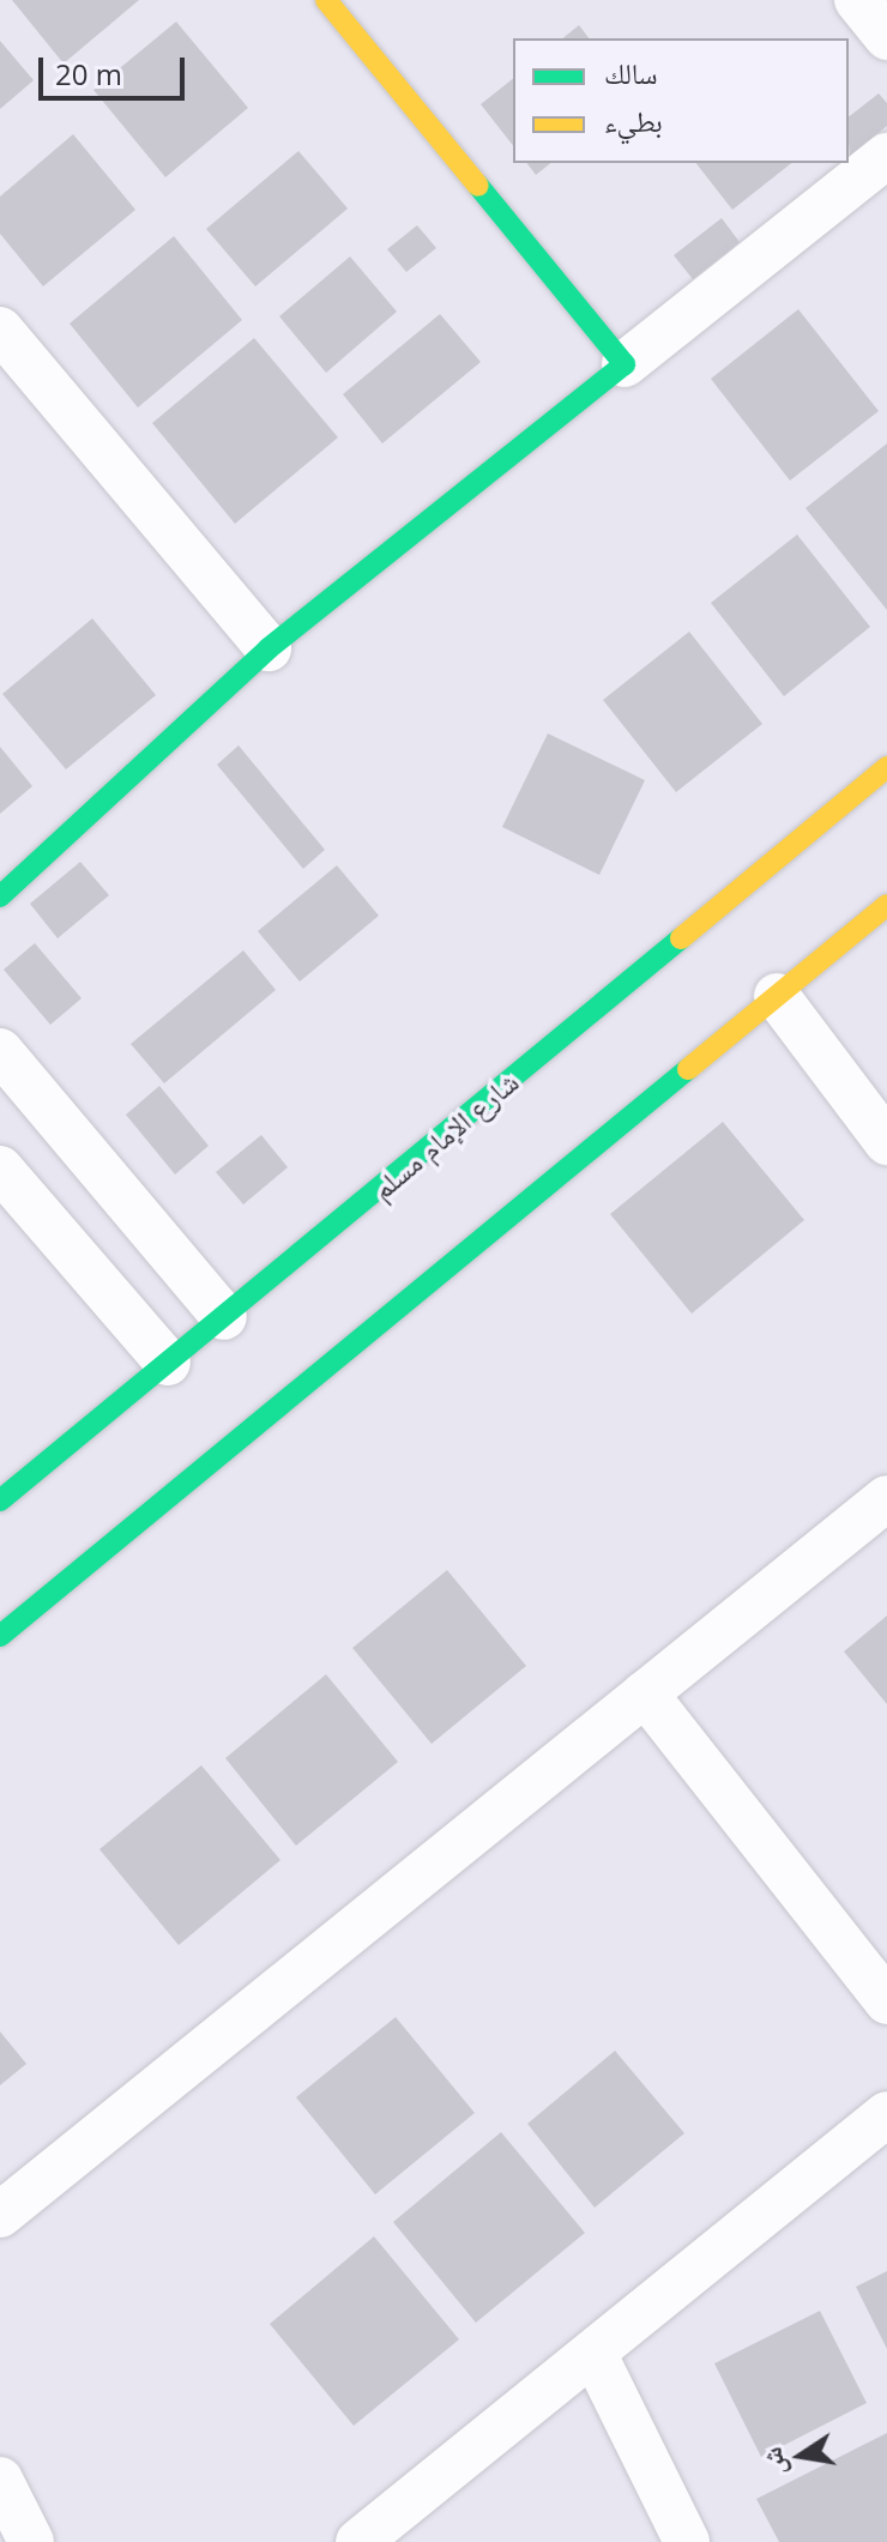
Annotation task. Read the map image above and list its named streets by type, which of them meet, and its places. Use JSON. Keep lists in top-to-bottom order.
{
  "streets": {
    "main road": ["شارع الإمام مسلم"]
  },
  "legend": ["سالك", "بطيء"],
  "scale_bar": "20 m",
  "north": "left"
}
